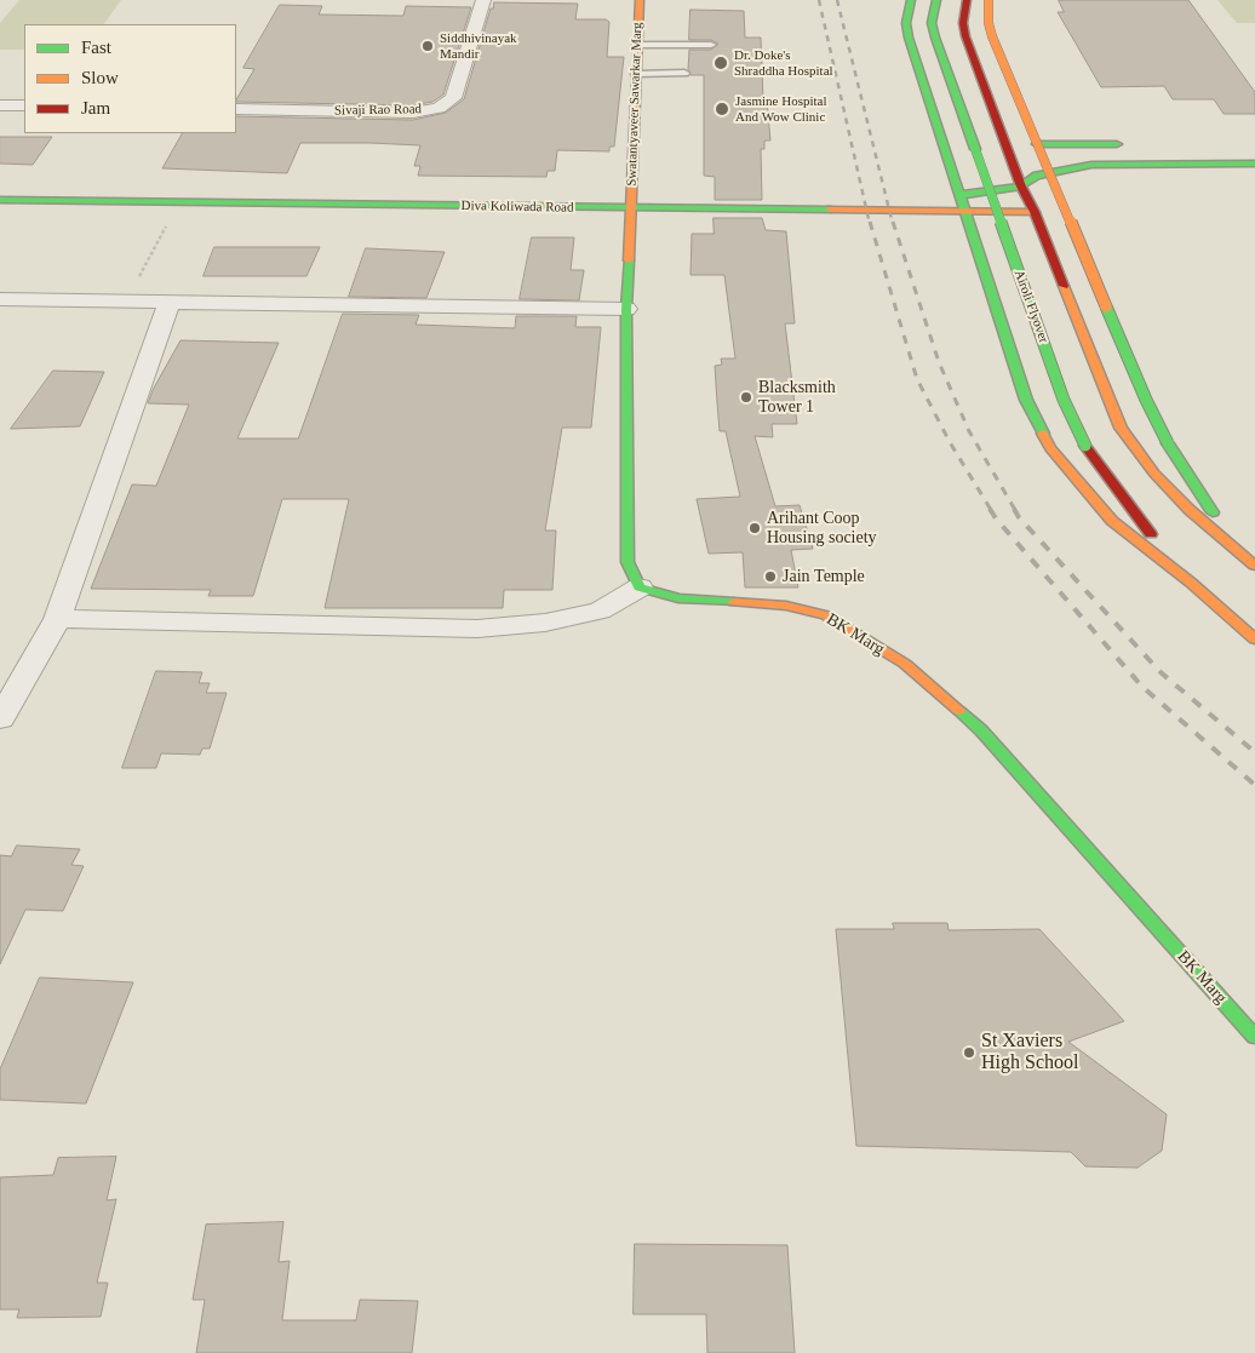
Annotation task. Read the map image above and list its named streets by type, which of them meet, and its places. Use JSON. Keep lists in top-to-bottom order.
{
  "streets": {
    "main road": [
      "Swatantyaveer Sawarkar Marg",
      "Diva Koliwada Road",
      "Airoli Flyover",
      "BK Marg"
    ],
    "street": ["Sivaji Rao Road"]
  },
  "crossings": [
    ["Swatantyaveer Sawarkar Marg", "Diva Koliwada Road"]
  ],
  "places": [
    "Siddhivinayak Mandir",
    "Dr. Doke's Shraddha Hospital",
    "Jasmine Hospital And Wow Clinic",
    "Blacksmith Tower 1",
    "Arihant Coop Housing society",
    "Jain Temple",
    "St Xaviers High School"
  ],
  "legend": ["Fast", "Slow", "Jam"]
}
